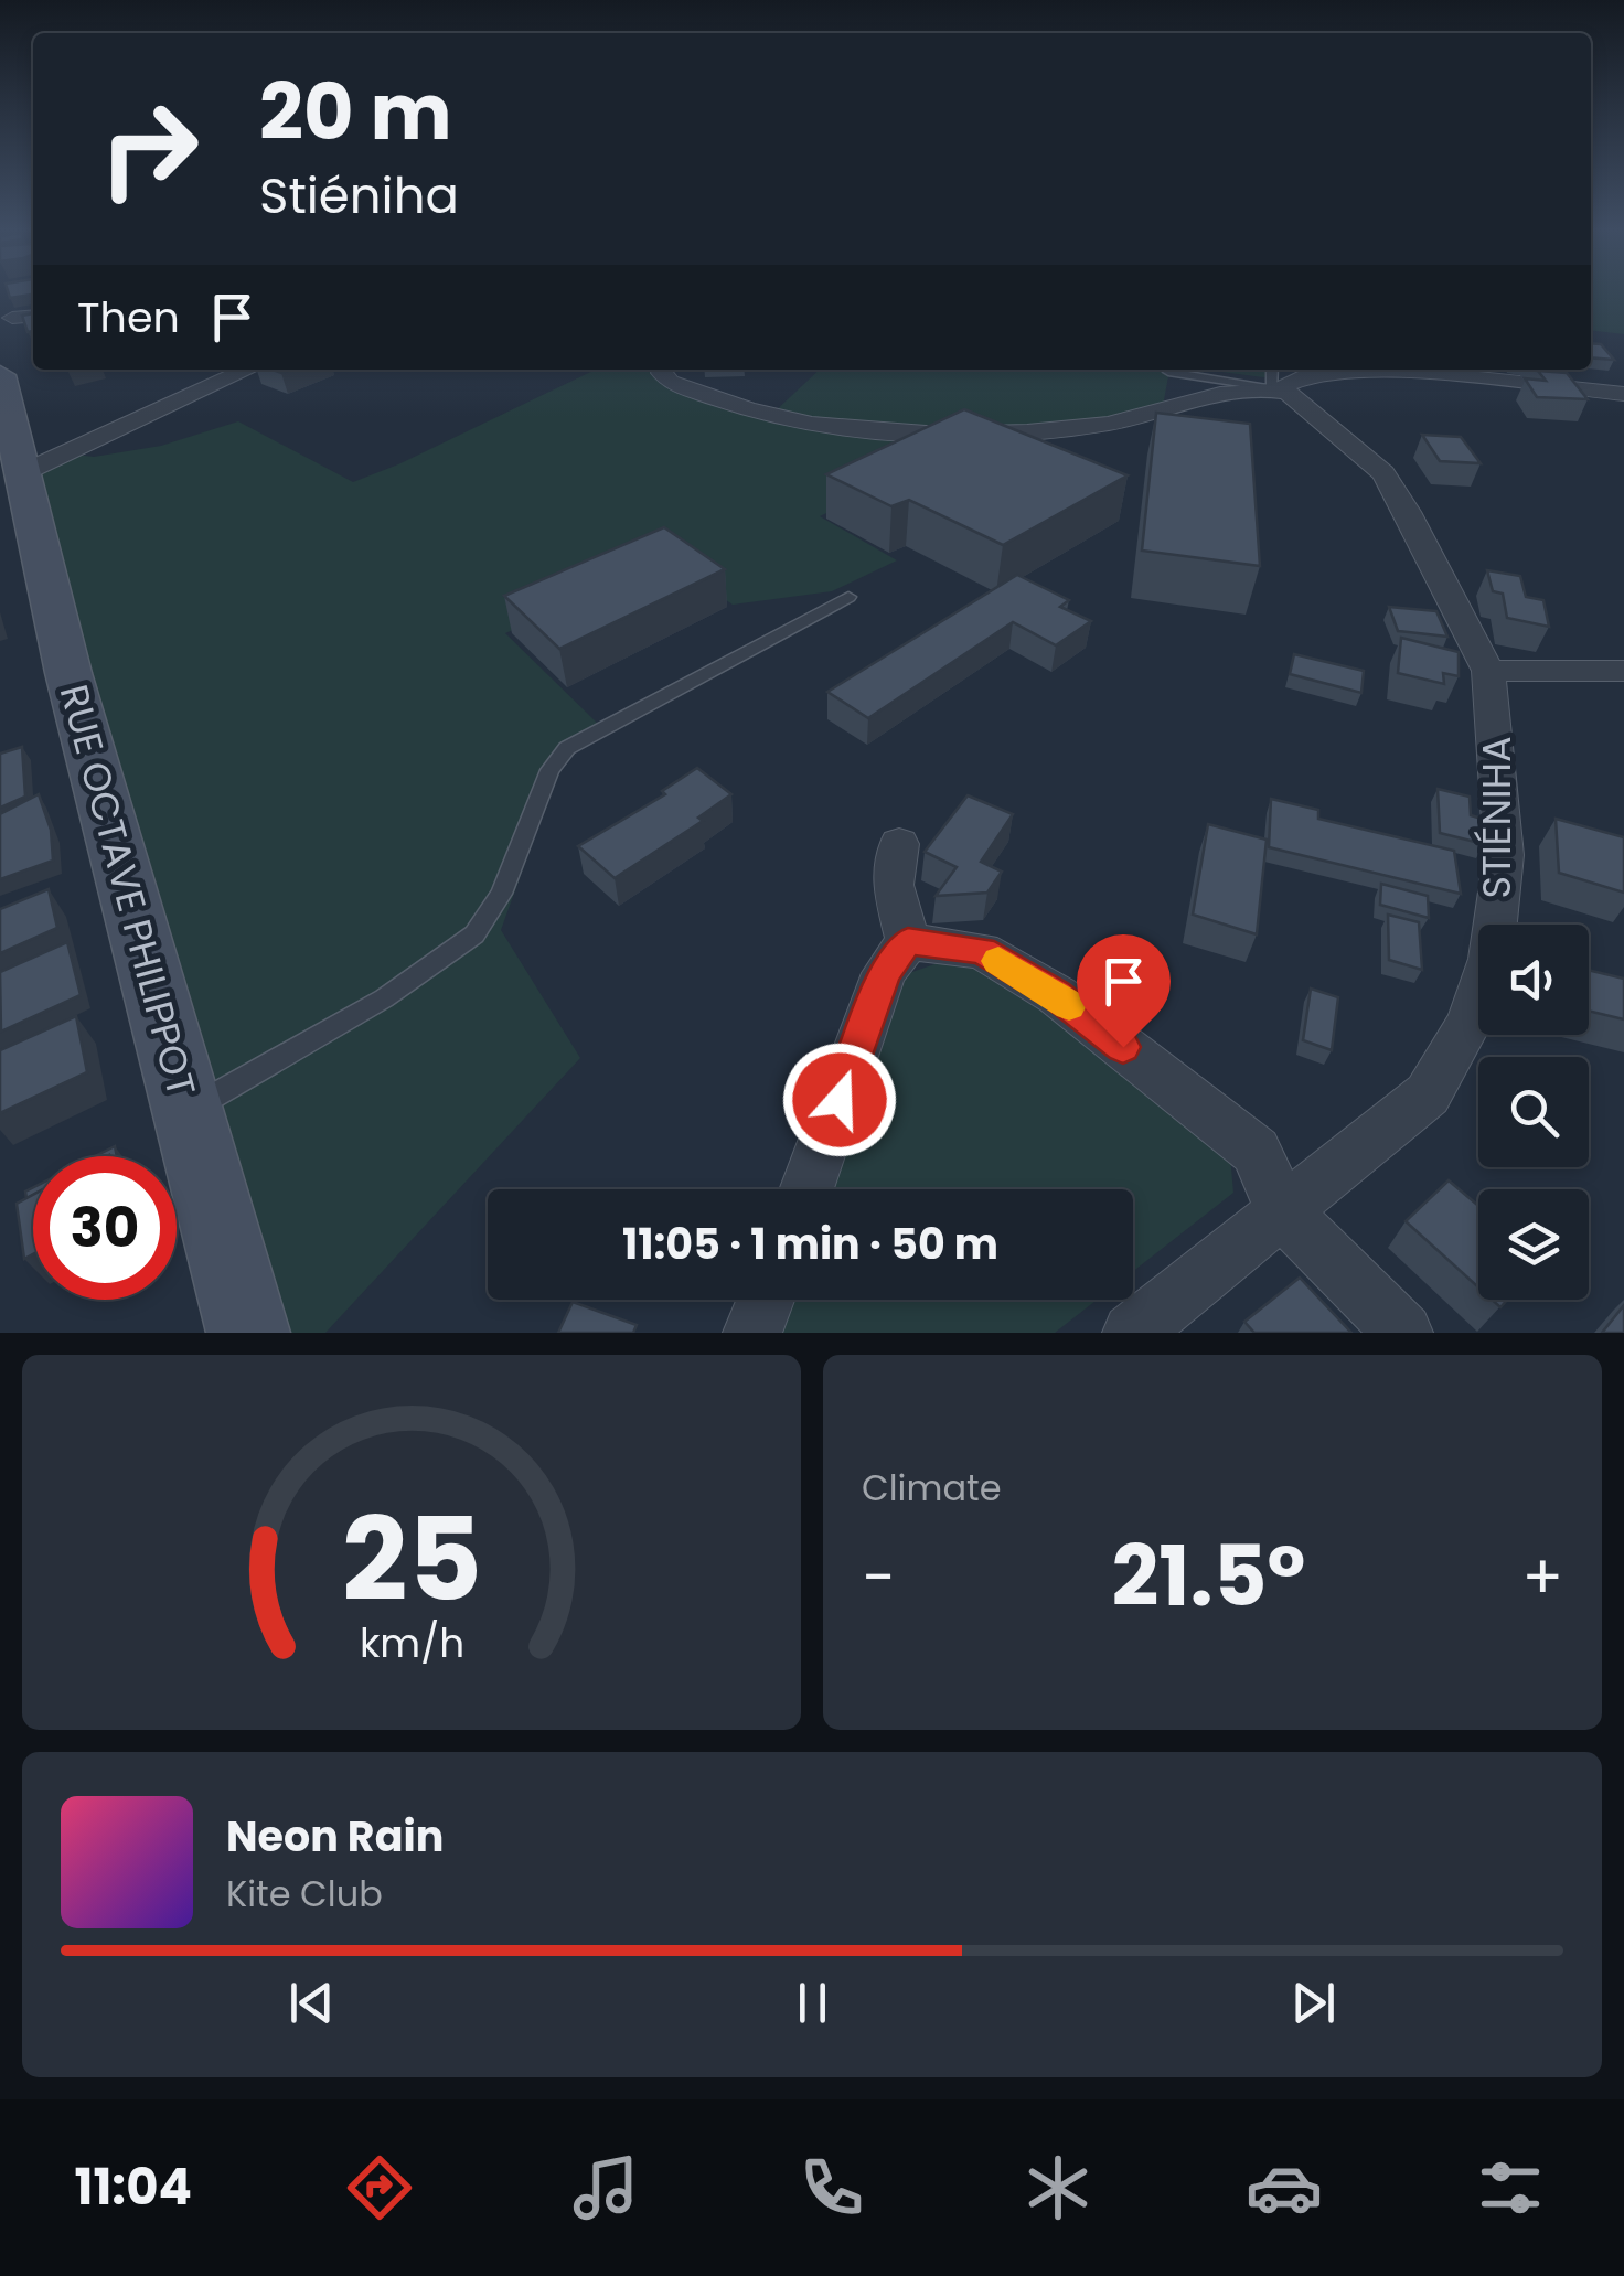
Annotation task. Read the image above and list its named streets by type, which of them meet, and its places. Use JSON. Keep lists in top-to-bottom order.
{
  "streets": {
    "street": ["STIÉNIHA", "RUE OCTAVE PHILIPPOT"]
  },
  "page": {
    "turn": ["20 m", "Stiéniha"],
    "then": "Then",
    "limit": "30",
    "trip": "11:05 · 1 min · 50 m",
    "tile": "Climate",
    "heat": ["−", "21.5°", "+"],
    "song": ["Neon Rain", "Kite Club"],
    "tabs": "11:04",
    "gauge": ["25", "km/h"]
  }
}
